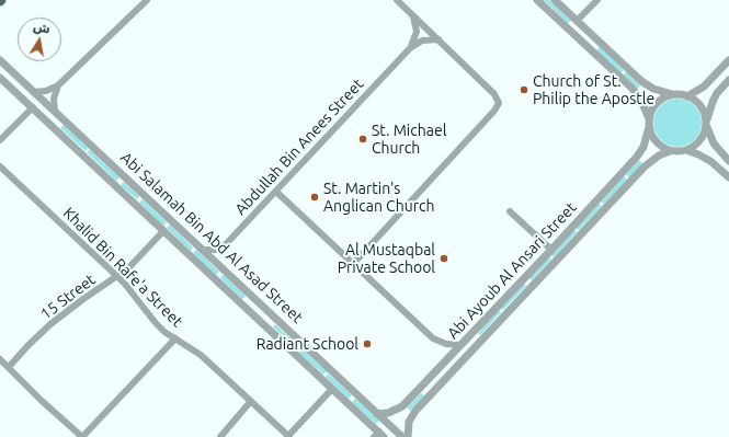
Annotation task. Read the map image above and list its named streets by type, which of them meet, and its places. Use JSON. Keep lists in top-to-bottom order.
{
  "streets": {
    "street": [
      "Abdullah Bin Anees Street",
      "Abi Salamah Bin Abd Al Asad Street",
      "Khalid Bin Rafe'a Street",
      "Abi Ayoub Al Ansari Street",
      "15 Street"
    ]
  },
  "crossings": [
    ["Abdullah Bin Anees Street", "Abi Salamah Bin Abd Al Asad Street"],
    ["Abi Salamah Bin Abd Al Asad Street", "Abi Ayoub Al Ansari Street"],
    ["Abi Salamah Bin Abd Al Asad Street", "15 Street"],
    ["Khalid Bin Rafe'a Street", "15 Street"]
  ],
  "places": [
    "Church of St. Philip the Apostle",
    "St. Michael Church",
    "St. Martin's Anglican Church",
    "Al Mustaqbal Private School",
    "Radiant School"
  ],
  "north": "top"
}
